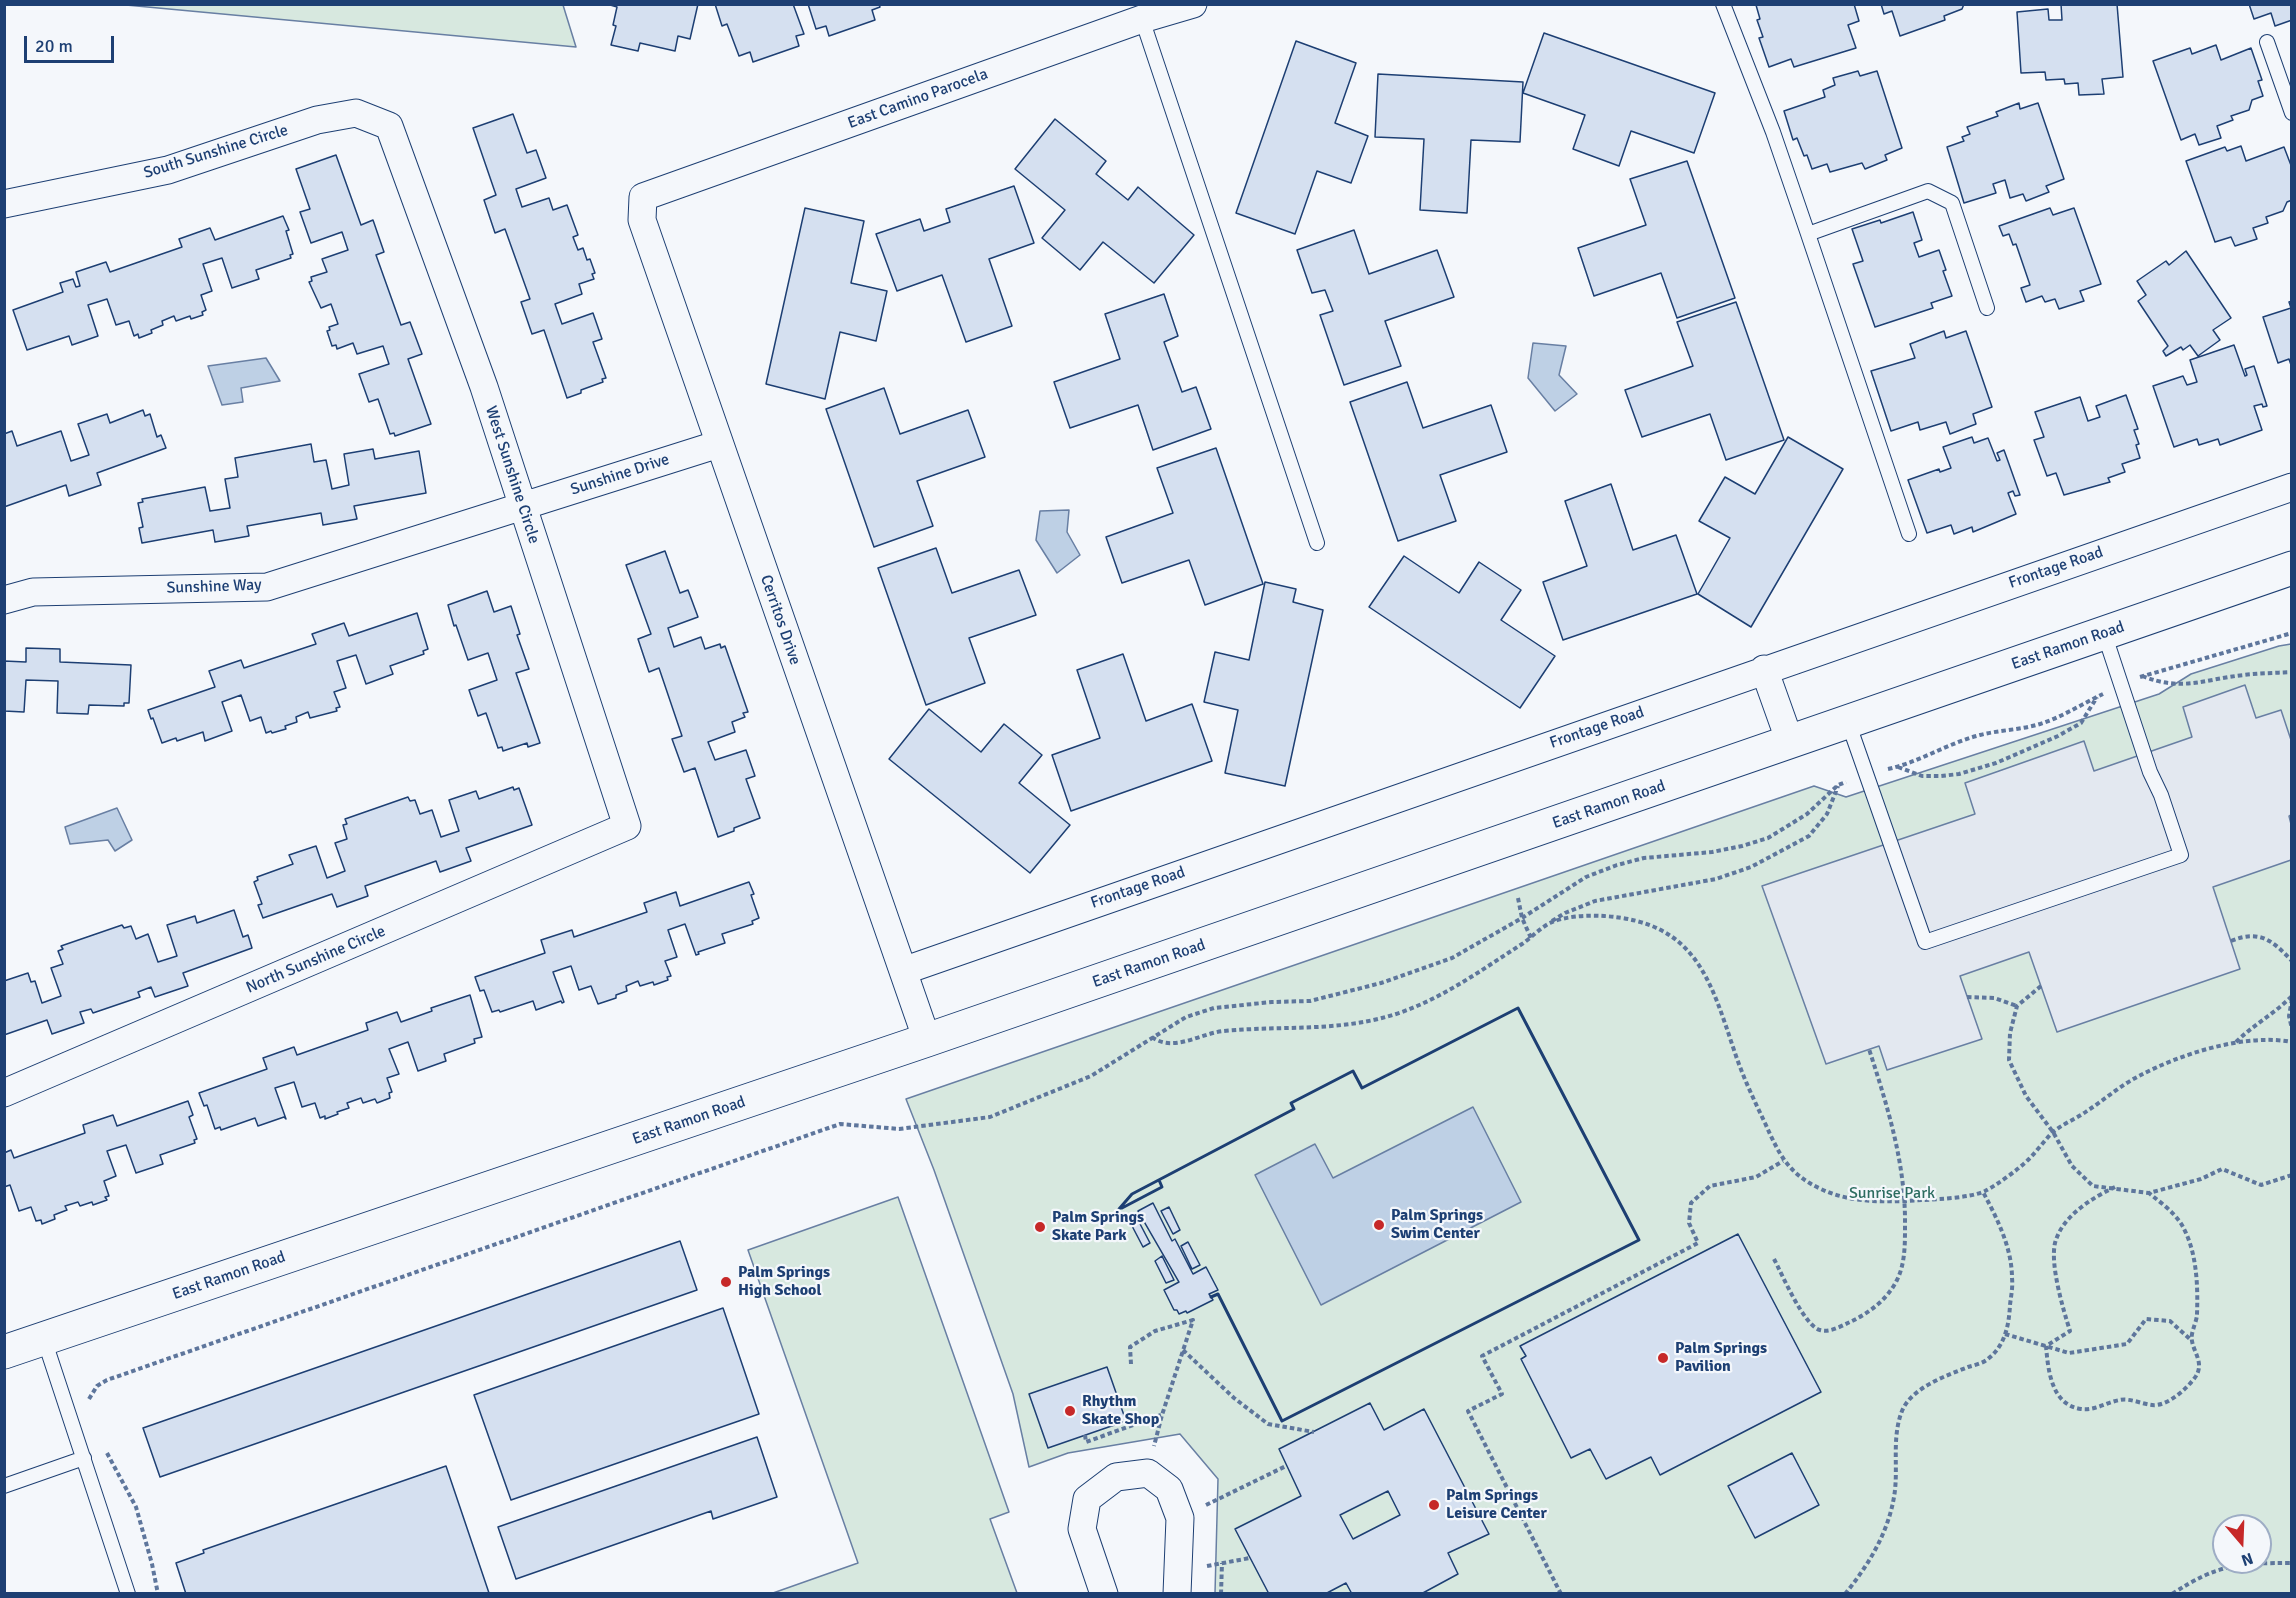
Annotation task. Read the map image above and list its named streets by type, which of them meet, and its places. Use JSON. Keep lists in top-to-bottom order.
{
  "streets": {
    "main road": ["East Ramon Road"],
    "street": [
      "East Camino Parocela",
      "South Sunshine Circle",
      "West Sunshine Circle",
      "Sunshine Drive",
      "Frontage Road",
      "Sunshine Way",
      "Cerritos Drive",
      "North Sunshine Circle"
    ]
  },
  "crossings": [
    ["East Camino Parocela", "Cerritos Drive"],
    ["South Sunshine Circle", "West Sunshine Circle"],
    ["West Sunshine Circle", "Sunshine Drive"],
    ["West Sunshine Circle", "Sunshine Way"],
    ["West Sunshine Circle", "North Sunshine Circle"],
    ["Sunshine Drive", "Sunshine Way"],
    ["Sunshine Drive", "Cerritos Drive"],
    ["Frontage Road", "Cerritos Drive"],
    ["Cerritos Drive", "East Ramon Road"]
  ],
  "parks": ["Sunrise Park"],
  "places": [
    "Palm Springs Swim Center",
    "Palm Springs Skate Park",
    "Palm Springs High School",
    "Palm Springs Pavilion",
    "Rhythm Skate Shop",
    "Palm Springs Leisure Center"
  ],
  "scale_bar": "20 m",
  "north": "bottom"
}
